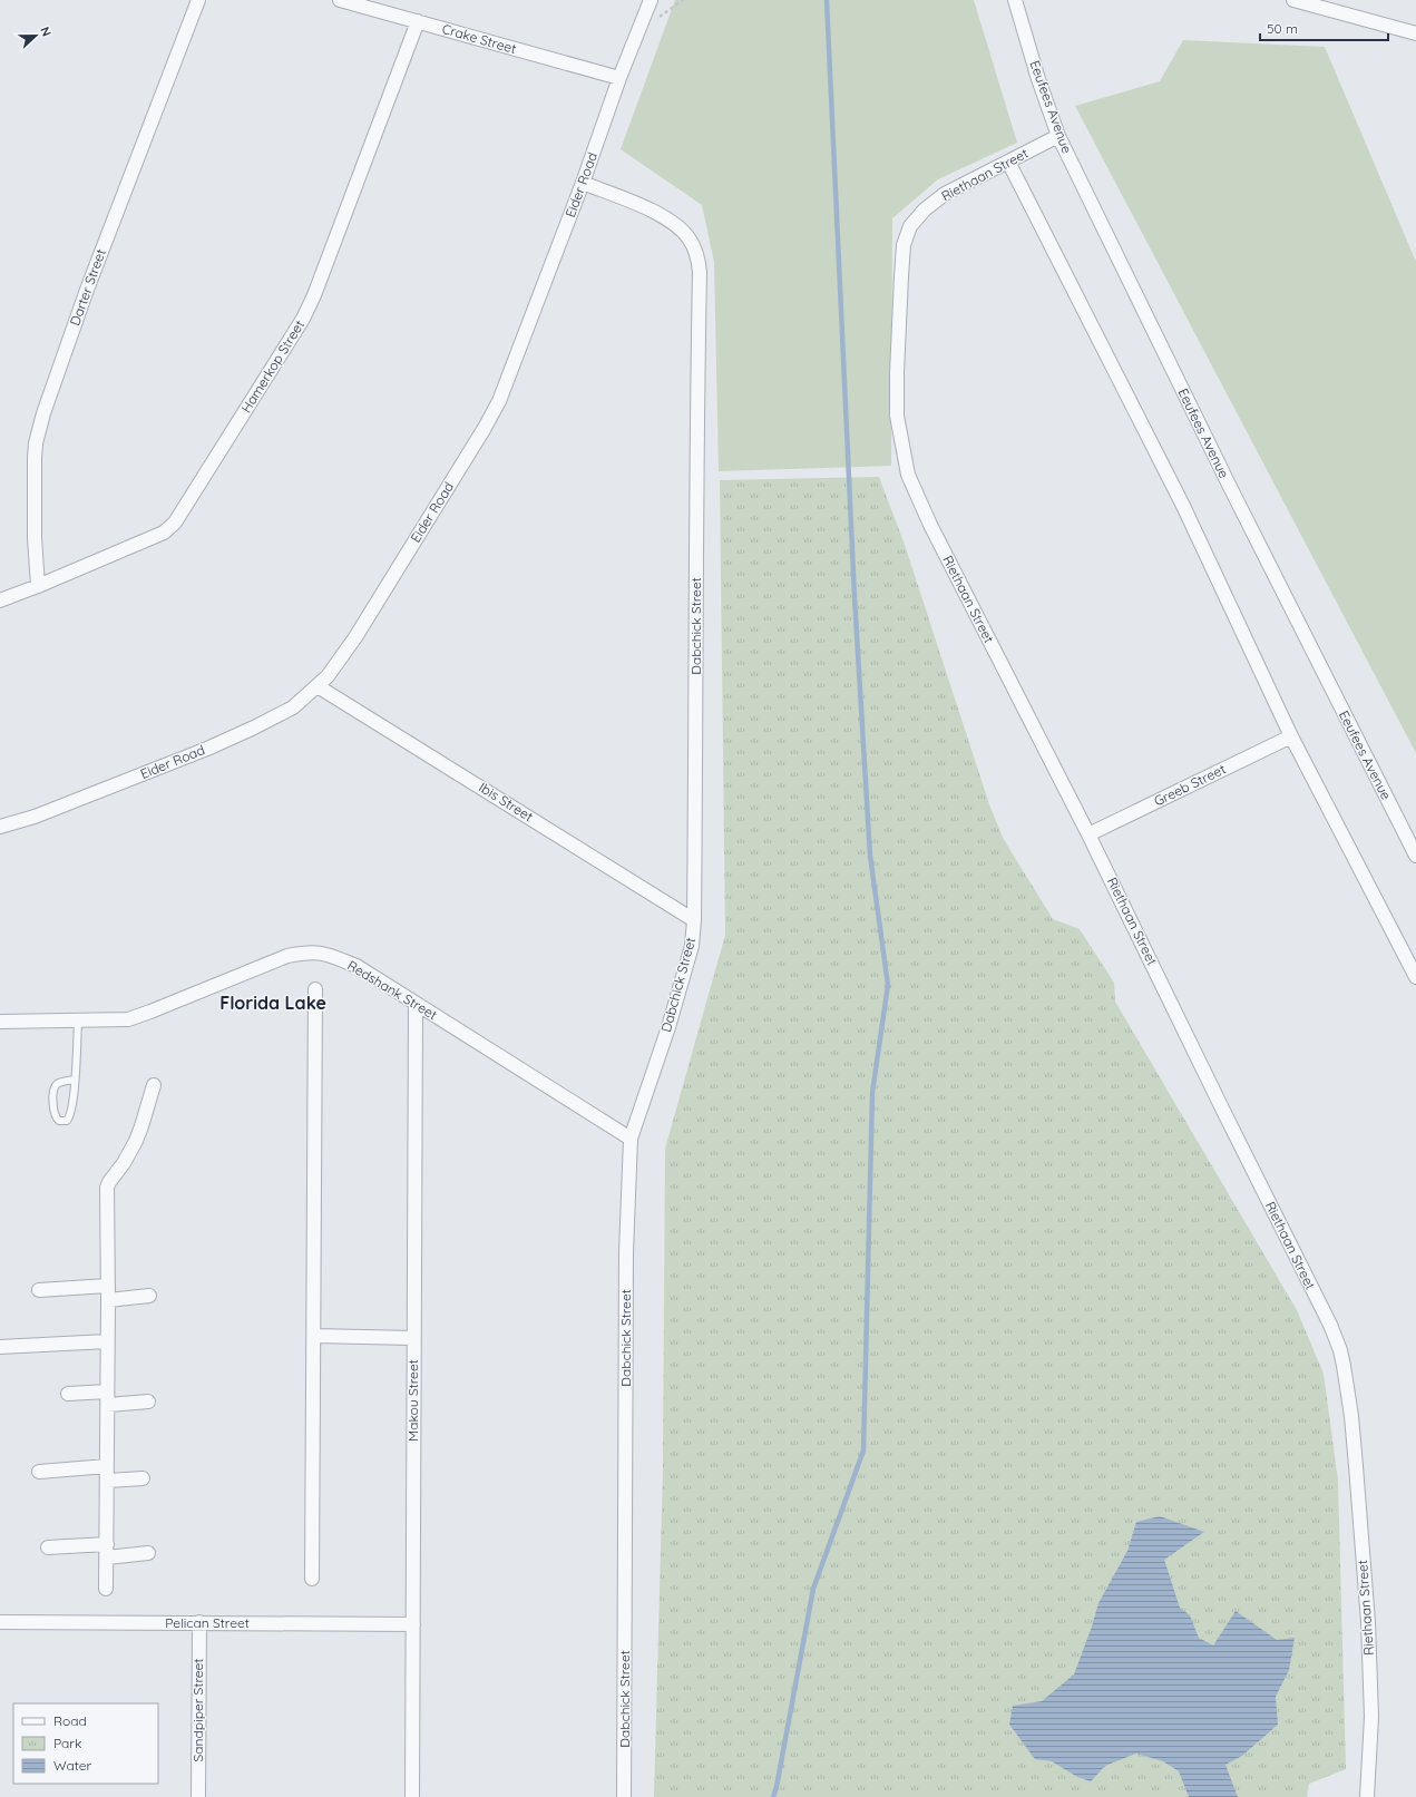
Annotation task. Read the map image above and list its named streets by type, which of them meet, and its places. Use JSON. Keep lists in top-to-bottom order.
{
  "streets": {
    "street": [
      "Crake Street",
      "Eeufees Avenue",
      "Riethaan Street",
      "Eider Road",
      "Darter Street",
      "Hamerkop Street",
      "Dabchick Street",
      "Greeb Street",
      "Ibis Street",
      "Redshank Street",
      "Makou Street",
      "Pelican Street",
      "Sandpiper Street"
    ]
  },
  "crossings": [
    ["Crake Street", "Eider Road"],
    ["Crake Street", "Hamerkop Street"],
    ["Eeufees Avenue", "Riethaan Street"],
    ["Riethaan Street", "Greeb Street"],
    ["Eider Road", "Dabchick Street"],
    ["Eider Road", "Ibis Street"],
    ["Darter Street", "Hamerkop Street"],
    ["Dabchick Street", "Ibis Street"],
    ["Dabchick Street", "Redshank Street"],
    ["Redshank Street", "Makou Street"],
    ["Makou Street", "Pelican Street"],
    ["Pelican Street", "Sandpiper Street"]
  ],
  "districts": ["Florida Lake"],
  "legend": ["Road", "Park", "Water"],
  "scale_bar": "50 m",
  "north": "right"
}
